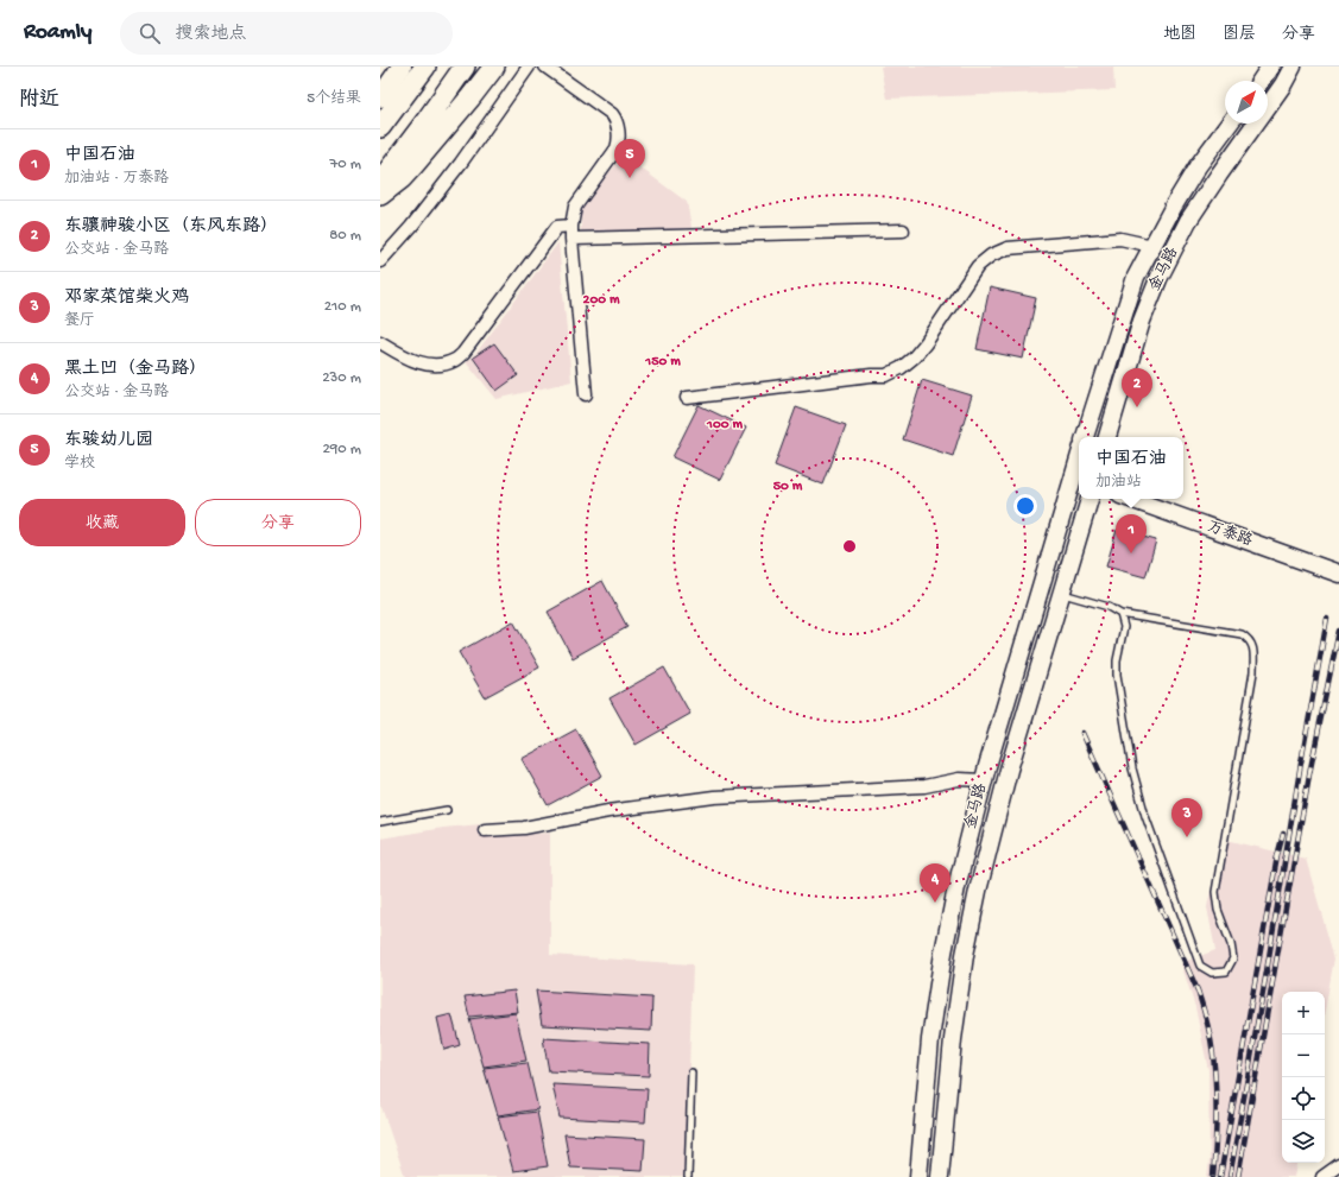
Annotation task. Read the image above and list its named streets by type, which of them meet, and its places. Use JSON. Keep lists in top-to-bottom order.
{
  "streets": {
    "main road": ["金马路", "万泰路"]
  },
  "north": "top right",
  "page": {
    "header": "Roamly",
    "search": "搜索地点",
    "nav": ["地图", "图层", "分享"],
    "heading": ["附近", "5个结果"],
    "list": [
      {
        "mark": "1",
        "name": "中国石油",
        "note": "加油站 · 万泰路",
        "value": "70 m"
      },
      {
        "mark": "2",
        "name": "东骧神骏小区（东风东路）",
        "note": "公交站 · 金马路",
        "value": "80 m"
      },
      {
        "mark": "3",
        "name": "邓家菜馆柴火鸡",
        "note": "餐厅",
        "value": "210 m"
      },
      {
        "mark": "4",
        "name": "黑土凹（金马路）",
        "note": "公交站 · 金马路",
        "value": "230 m"
      },
      {
        "mark": "5",
        "name": "东骏幼儿园",
        "note": "学校",
        "value": "290 m"
      }
    ],
    "pins": [
      "5",
      "2",
      "1",
      "3",
      "4"
    ],
    "popup": ["中国石油", "加油站"],
    "buttons": ["收藏", "分享"],
    "map_buttons": ["+", "−"]
  },
  "rings": [
    "200 m",
    "150 m",
    "100 m",
    "50 m"
  ]
}
